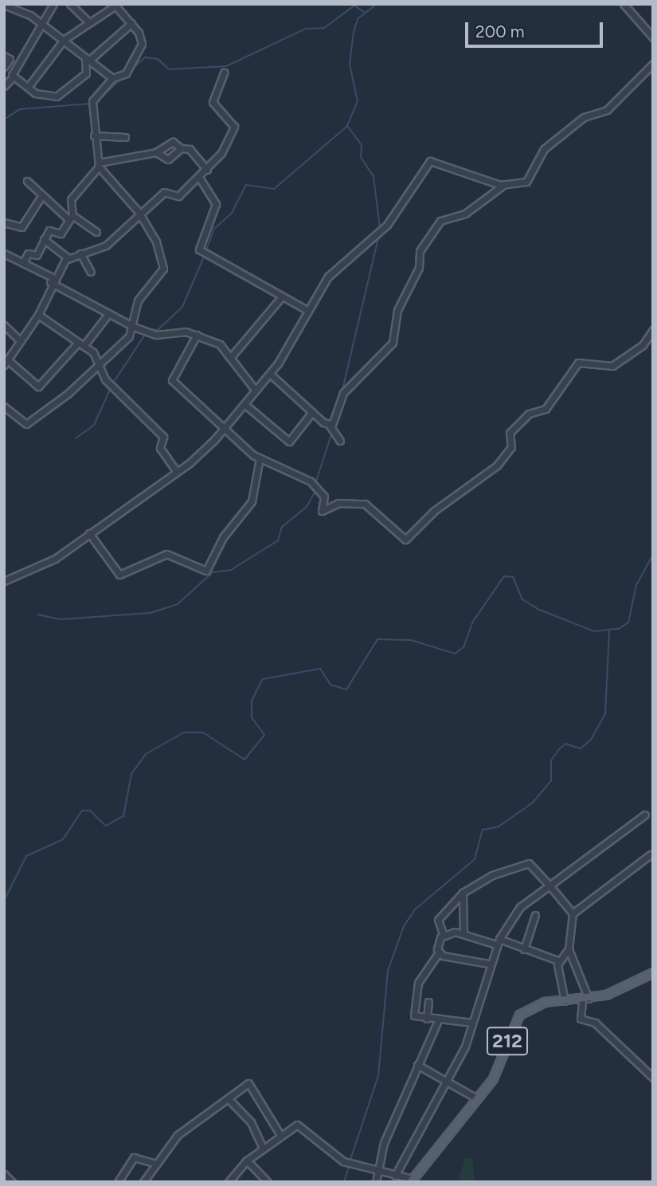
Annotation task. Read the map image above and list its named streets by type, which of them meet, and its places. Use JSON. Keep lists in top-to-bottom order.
{
  "streets": {
    "main road": ["212"]
  },
  "scale_bar": "200 m"
}
